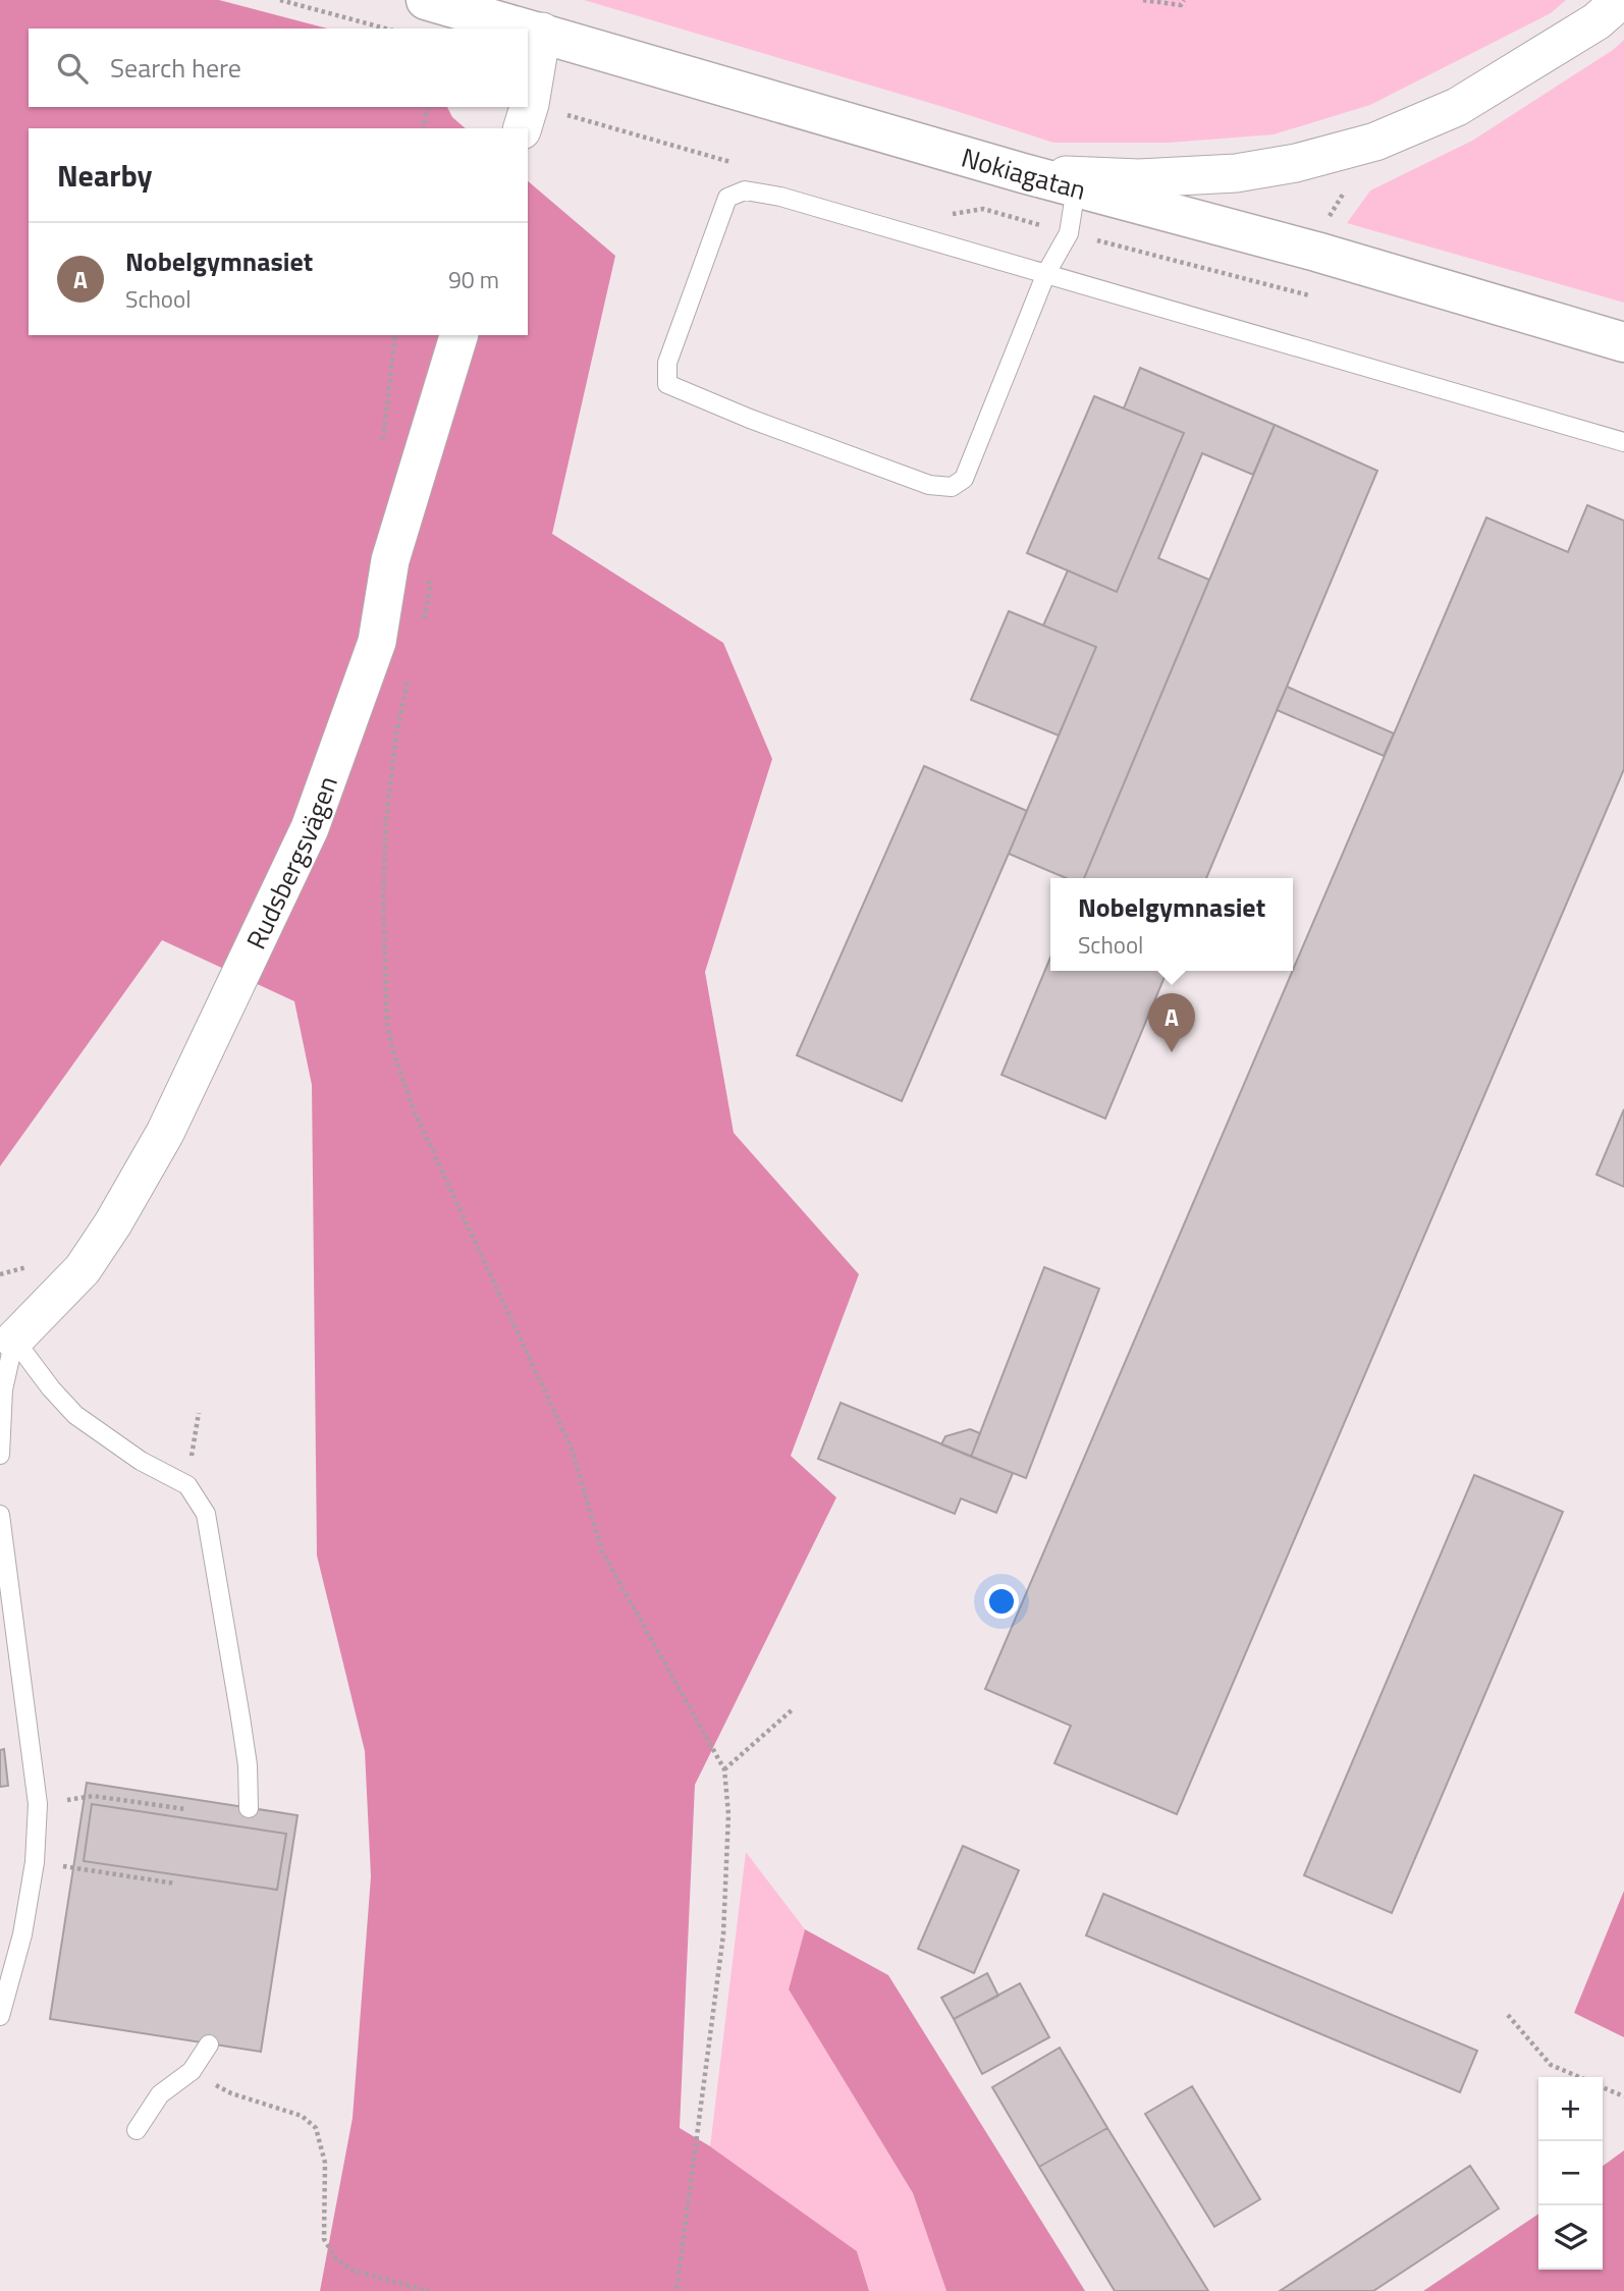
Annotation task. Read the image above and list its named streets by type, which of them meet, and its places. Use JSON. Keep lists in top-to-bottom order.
{
  "streets": {
    "street": ["Nokiagatan", "Rudsbergsvägen"]
  },
  "page": {
    "search": "Search here",
    "heading": "Nearby",
    "list": [
      {
        "mark": "A",
        "name": "Nobelgymnasiet",
        "note": "School",
        "value": "90 m"
      }
    ],
    "popup": ["Nobelgymnasiet", "School"],
    "pins": "A",
    "map_buttons": ["+", "−"]
  }
}
